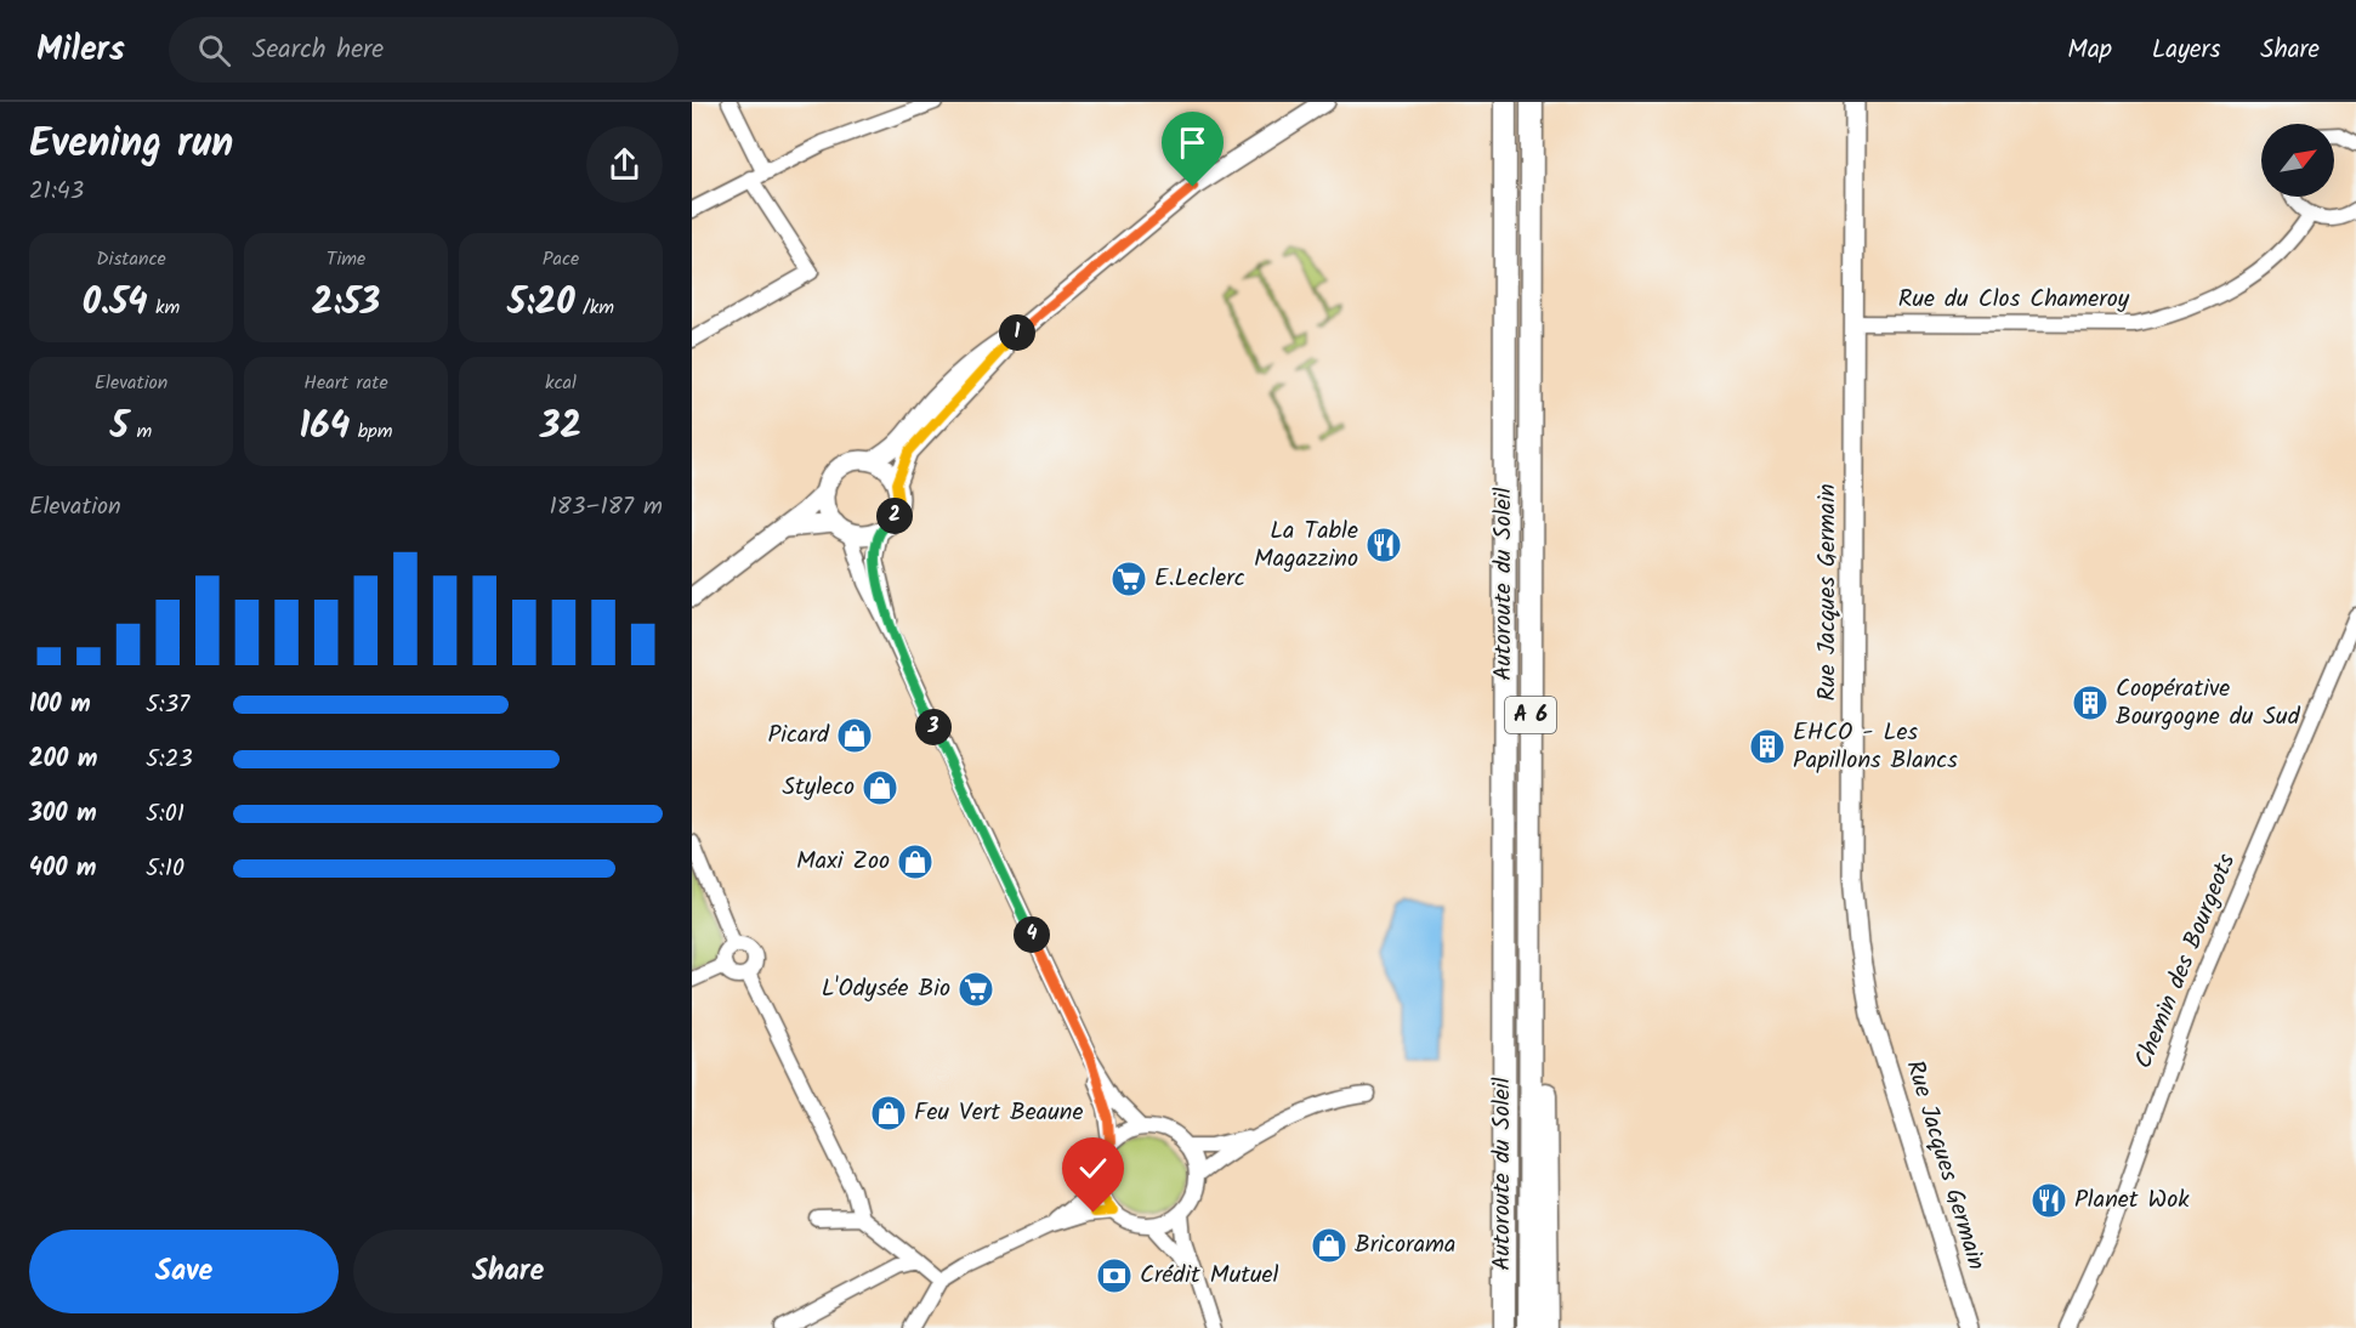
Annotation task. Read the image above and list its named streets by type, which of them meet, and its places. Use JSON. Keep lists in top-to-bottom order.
{
  "streets": {
    "highway": ["Autoroute du Soleil", "A 6"],
    "main road": ["Rue Jacques Germain"],
    "street": ["Rue du Clos Chameroy", "Chemin des Bourgeots"]
  },
  "crossings": [
    ["Rue du Clos Chameroy", "Rue Jacques Germain"]
  ],
  "places": {
    "restaurant": ["La Table Magazzino", "Planet Wok"],
    "supermarket": ["E.Leclerc", "L'Odysée Bio"],
    "building": ["Coopérative Bourgogne du Sud", "EHCO - Les Papillons Blancs"],
    "shop": [
      "Picard",
      "Styleco",
      "Maxi Zoo",
      "Feu Vert Beaune",
      "Bricorama"
    ],
    "bank": ["Crédit Mutuel"]
  },
  "north": "top right",
  "page": {
    "header": "Milers",
    "search": "Search here",
    "nav": ["Map", "Layers", "Share"],
    "heading": ["Evening run", "21:43"],
    "stats": [
      ["Distance", "0.54 km"],
      ["Time", "2:53"],
      ["Pace", "5:20 /km"],
      ["Elevation", "5 m"],
      ["Heart rate", "164 bpm"],
      ["kcal", "32"]
    ],
    "pins": [
      "1",
      "2",
      "3",
      "4"
    ],
    "chart": ["Elevation", "183–187 m"],
    "list": [
      {
        "name": "100 m",
        "note": "5:37"
      },
      {
        "name": "200 m",
        "note": "5:23"
      },
      {
        "name": "300 m",
        "note": "5:01"
      },
      {
        "name": "400 m",
        "note": "5:10"
      }
    ],
    "buttons": ["Save", "Share"]
  }
}
